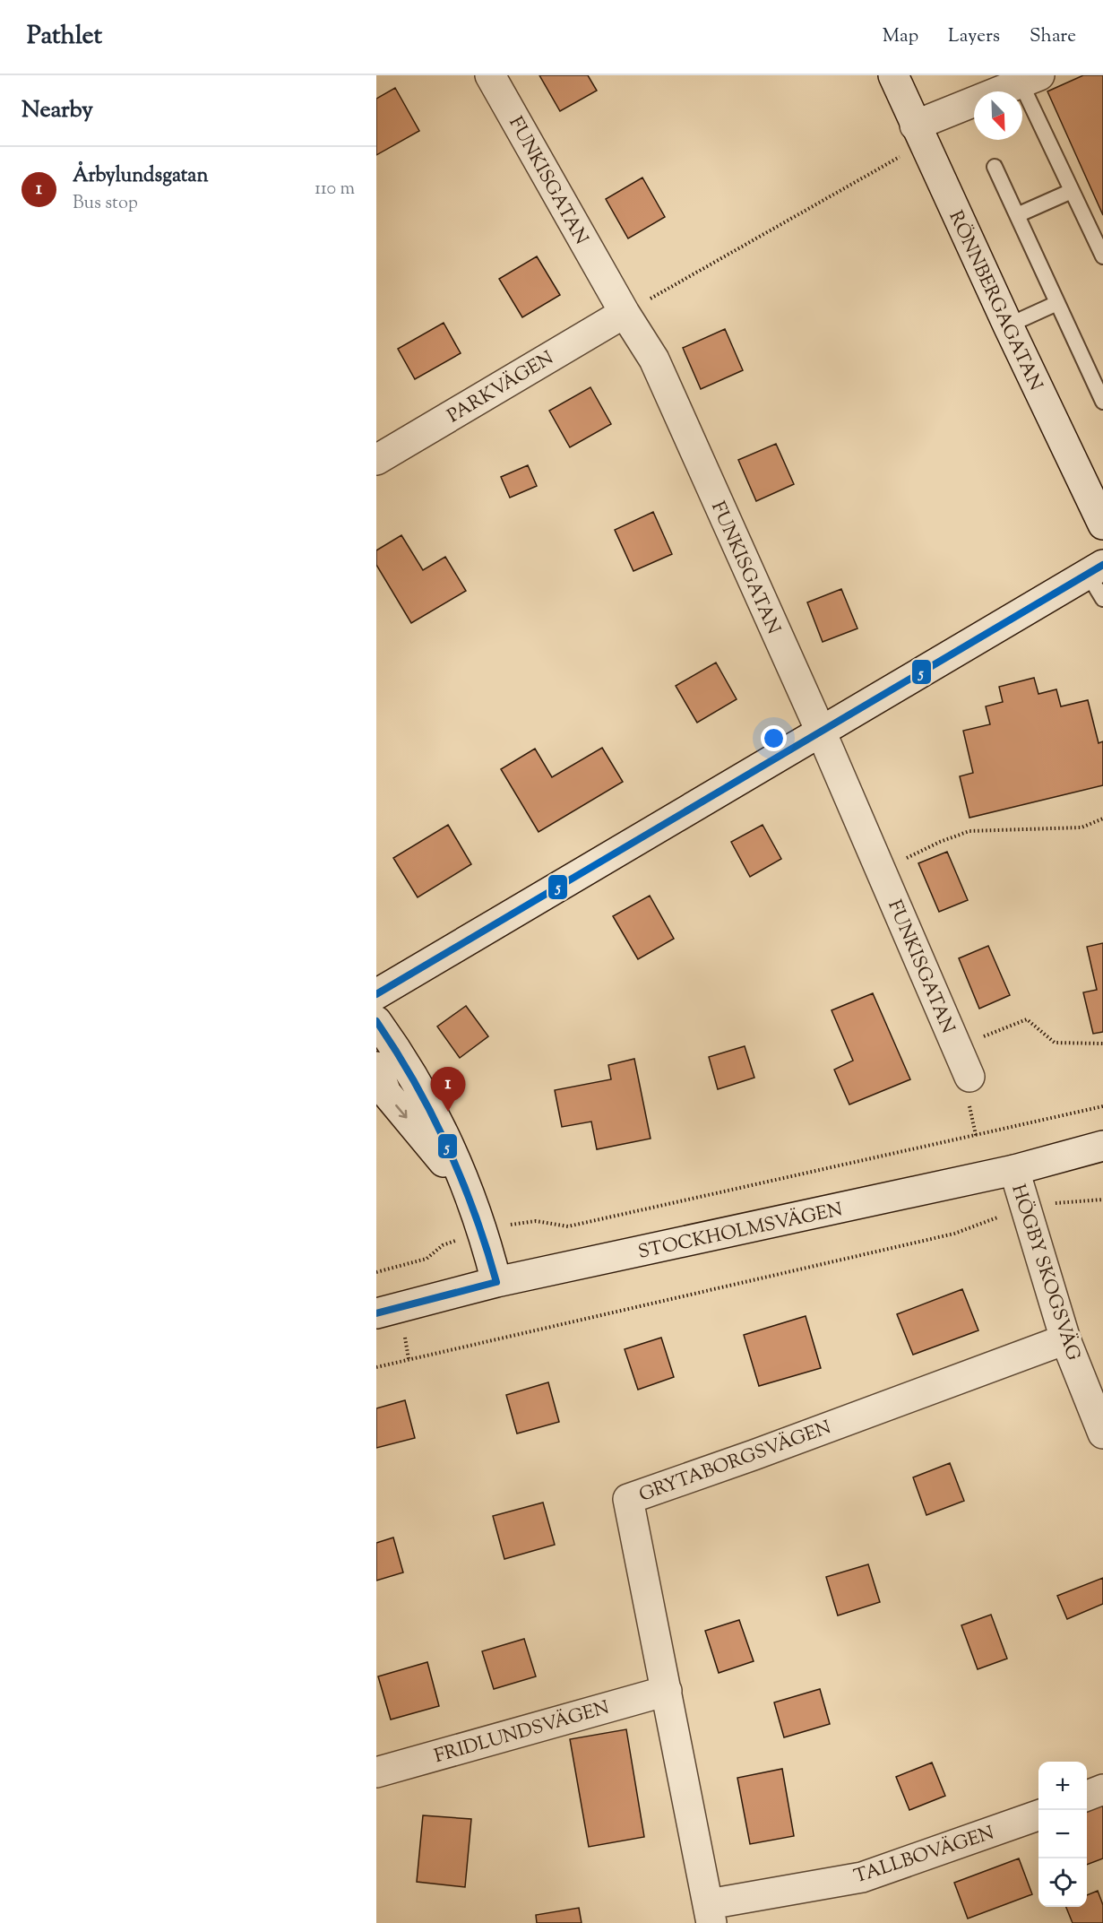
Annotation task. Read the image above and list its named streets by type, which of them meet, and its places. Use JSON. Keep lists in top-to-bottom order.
{
  "streets": {
    "street": [
      "FUNKISGATAN",
      "RÖNNBERGAGATAN",
      "PARKVÄGEN",
      "STOCKHOLMSVÄGEN",
      "HÖGBY SKOGSVÄG",
      "GRYTABORGSVÄGEN",
      "FRIDLUNDSVÄGEN",
      "TALLBOVÄGEN"
    ]
  },
  "crossings": [
    ["FUNKISGATAN", "PARKVÄGEN"],
    ["STOCKHOLMSVÄGEN", "HÖGBY SKOGSVÄG"],
    ["HÖGBY SKOGSVÄG", "GRYTABORGSVÄGEN"],
    ["GRYTABORGSVÄGEN", "FRIDLUNDSVÄGEN"],
    ["GRYTABORGSVÄGEN", "TALLBOVÄGEN"]
  ],
  "lines": ["transit line 5"],
  "north": "bottom right",
  "page": {
    "header": "Pathlet",
    "nav": ["Map", "Layers", "Share"],
    "heading": "Nearby",
    "list": [
      {
        "mark": "1",
        "name": "Årbylundsgatan",
        "note": "Bus stop",
        "value": "110 m"
      }
    ],
    "pins": "1",
    "map_buttons": ["+", "−"]
  }
}
